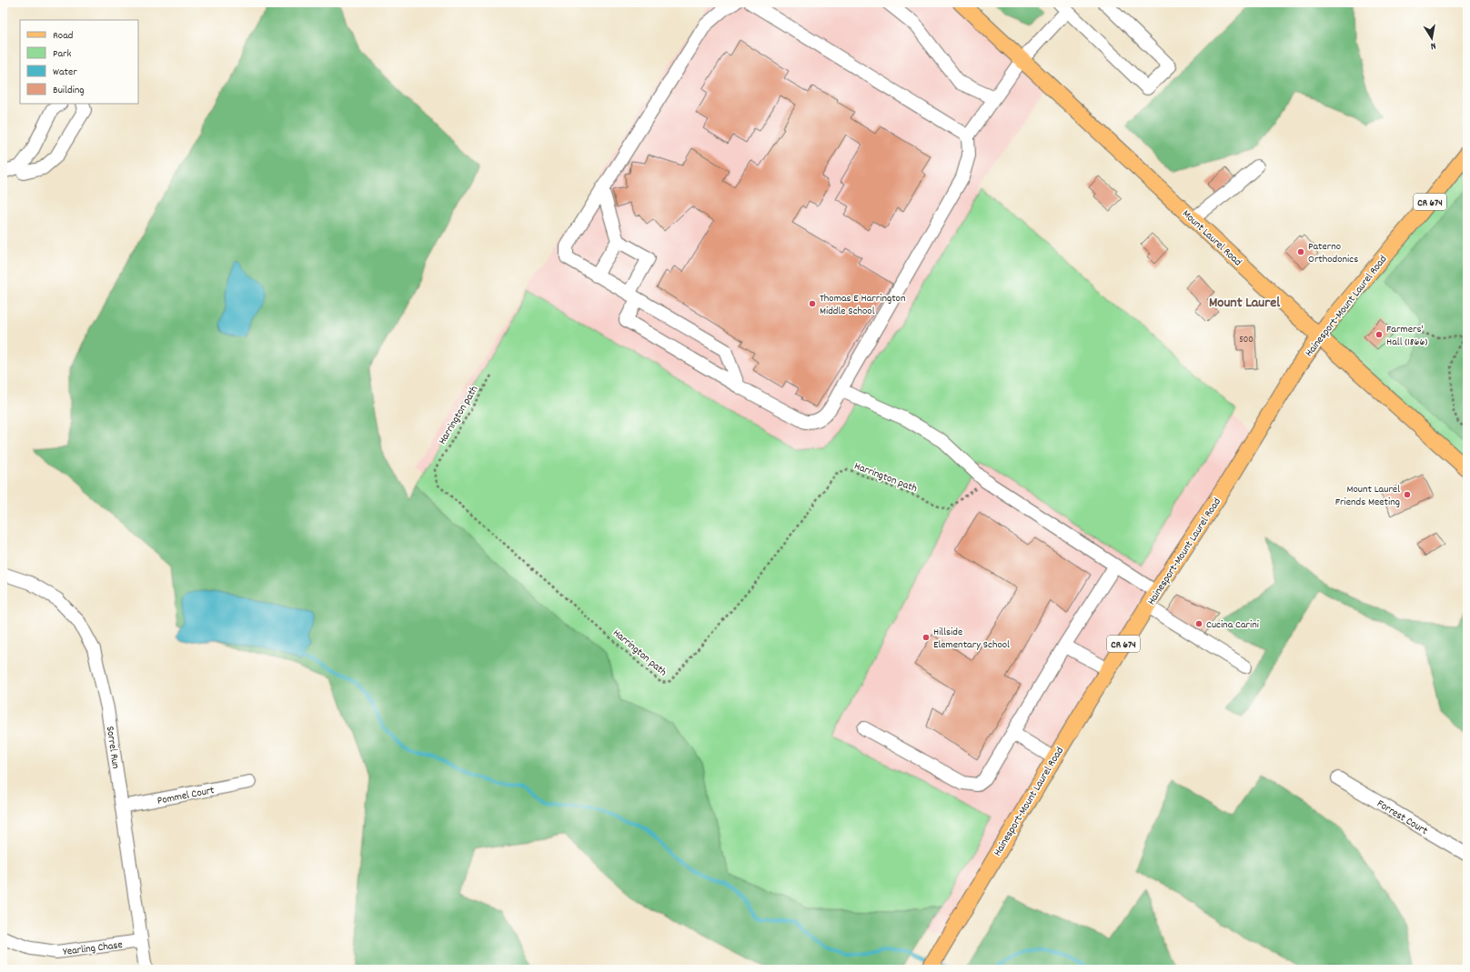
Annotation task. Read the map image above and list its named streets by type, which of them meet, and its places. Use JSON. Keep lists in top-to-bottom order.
{
  "streets": {
    "main road": ["CR 674", "Mount Laurel Road", "Hainesport-Mount Laurel Road"],
    "street": [
      "Sorrel Run",
      "Pommel Court",
      "Forrest Court",
      "Yearling Chase"
    ],
    "path": ["Harrington path"]
  },
  "crossings": [
    ["Mount Laurel Road", "Hainesport-Mount Laurel Road"],
    ["Sorrel Run", "Pommel Court"],
    ["Sorrel Run", "Yearling Chase"]
  ],
  "districts": ["Mount Laurel"],
  "places": [
    "Paterno Orthodonics",
    "Thomas E Harrington Middle School",
    "Farmers' Hall (1866)",
    "Mount Laurel Friends Meeting",
    "Cucina Carini",
    "Hillside Elementary School"
  ],
  "house_numbers": ["500"],
  "legend": [
    "Road",
    "Park",
    "Water",
    "Building"
  ],
  "north": "bottom"
}
